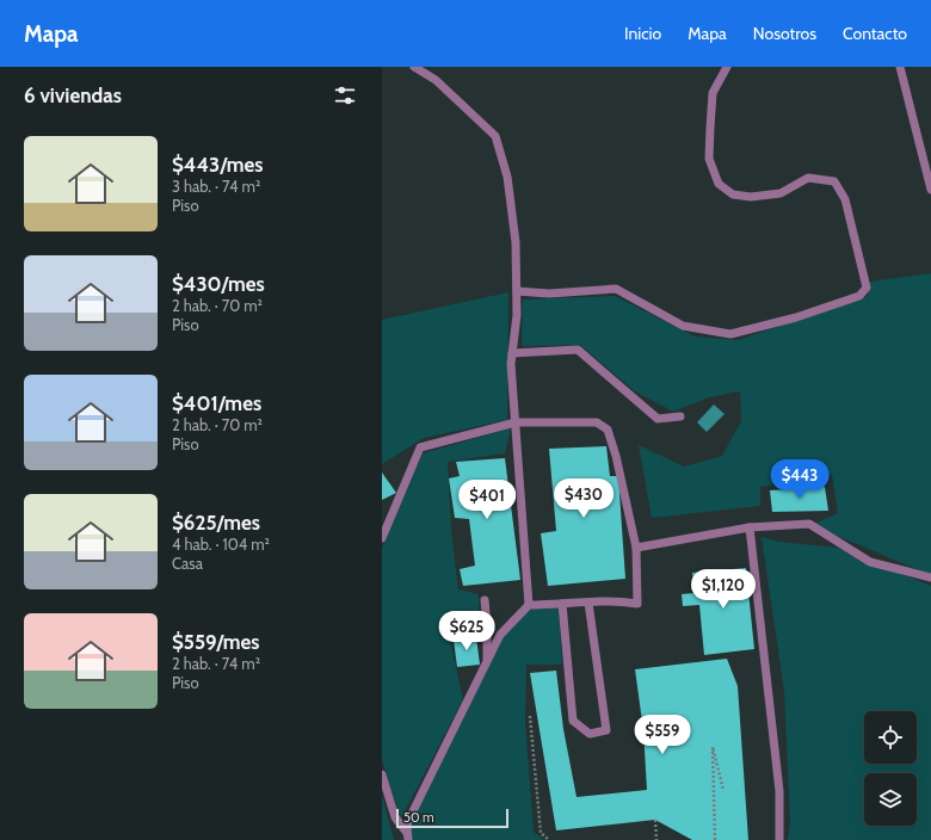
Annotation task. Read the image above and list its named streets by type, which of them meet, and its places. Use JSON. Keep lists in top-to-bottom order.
{
  "scale_bar": "50 m",
  "page": {
    "header": "Mapa",
    "nav": [
      "Inicio",
      "Mapa",
      "Nosotros",
      "Contacto"
    ],
    "heading": "6 viviendas",
    "list": [
      {
        "name": "$443/mes",
        "note": "3 hab. · 74 m² · Piso"
      },
      {
        "name": "$430/mes",
        "note": "2 hab. · 70 m² · Piso"
      },
      {
        "name": "$401/mes",
        "note": "2 hab. · 70 m² · Piso"
      },
      {
        "name": "$625/mes",
        "note": "4 hab. · 104 m² · Casa"
      },
      {
        "name": "$559/mes",
        "note": "2 hab. · 74 m² · Piso"
      }
    ],
    "price": [
      "$443",
      "$430",
      "$401",
      "$1,120",
      "$625",
      "$559"
    ],
    "scale": "50 m"
  }
}
